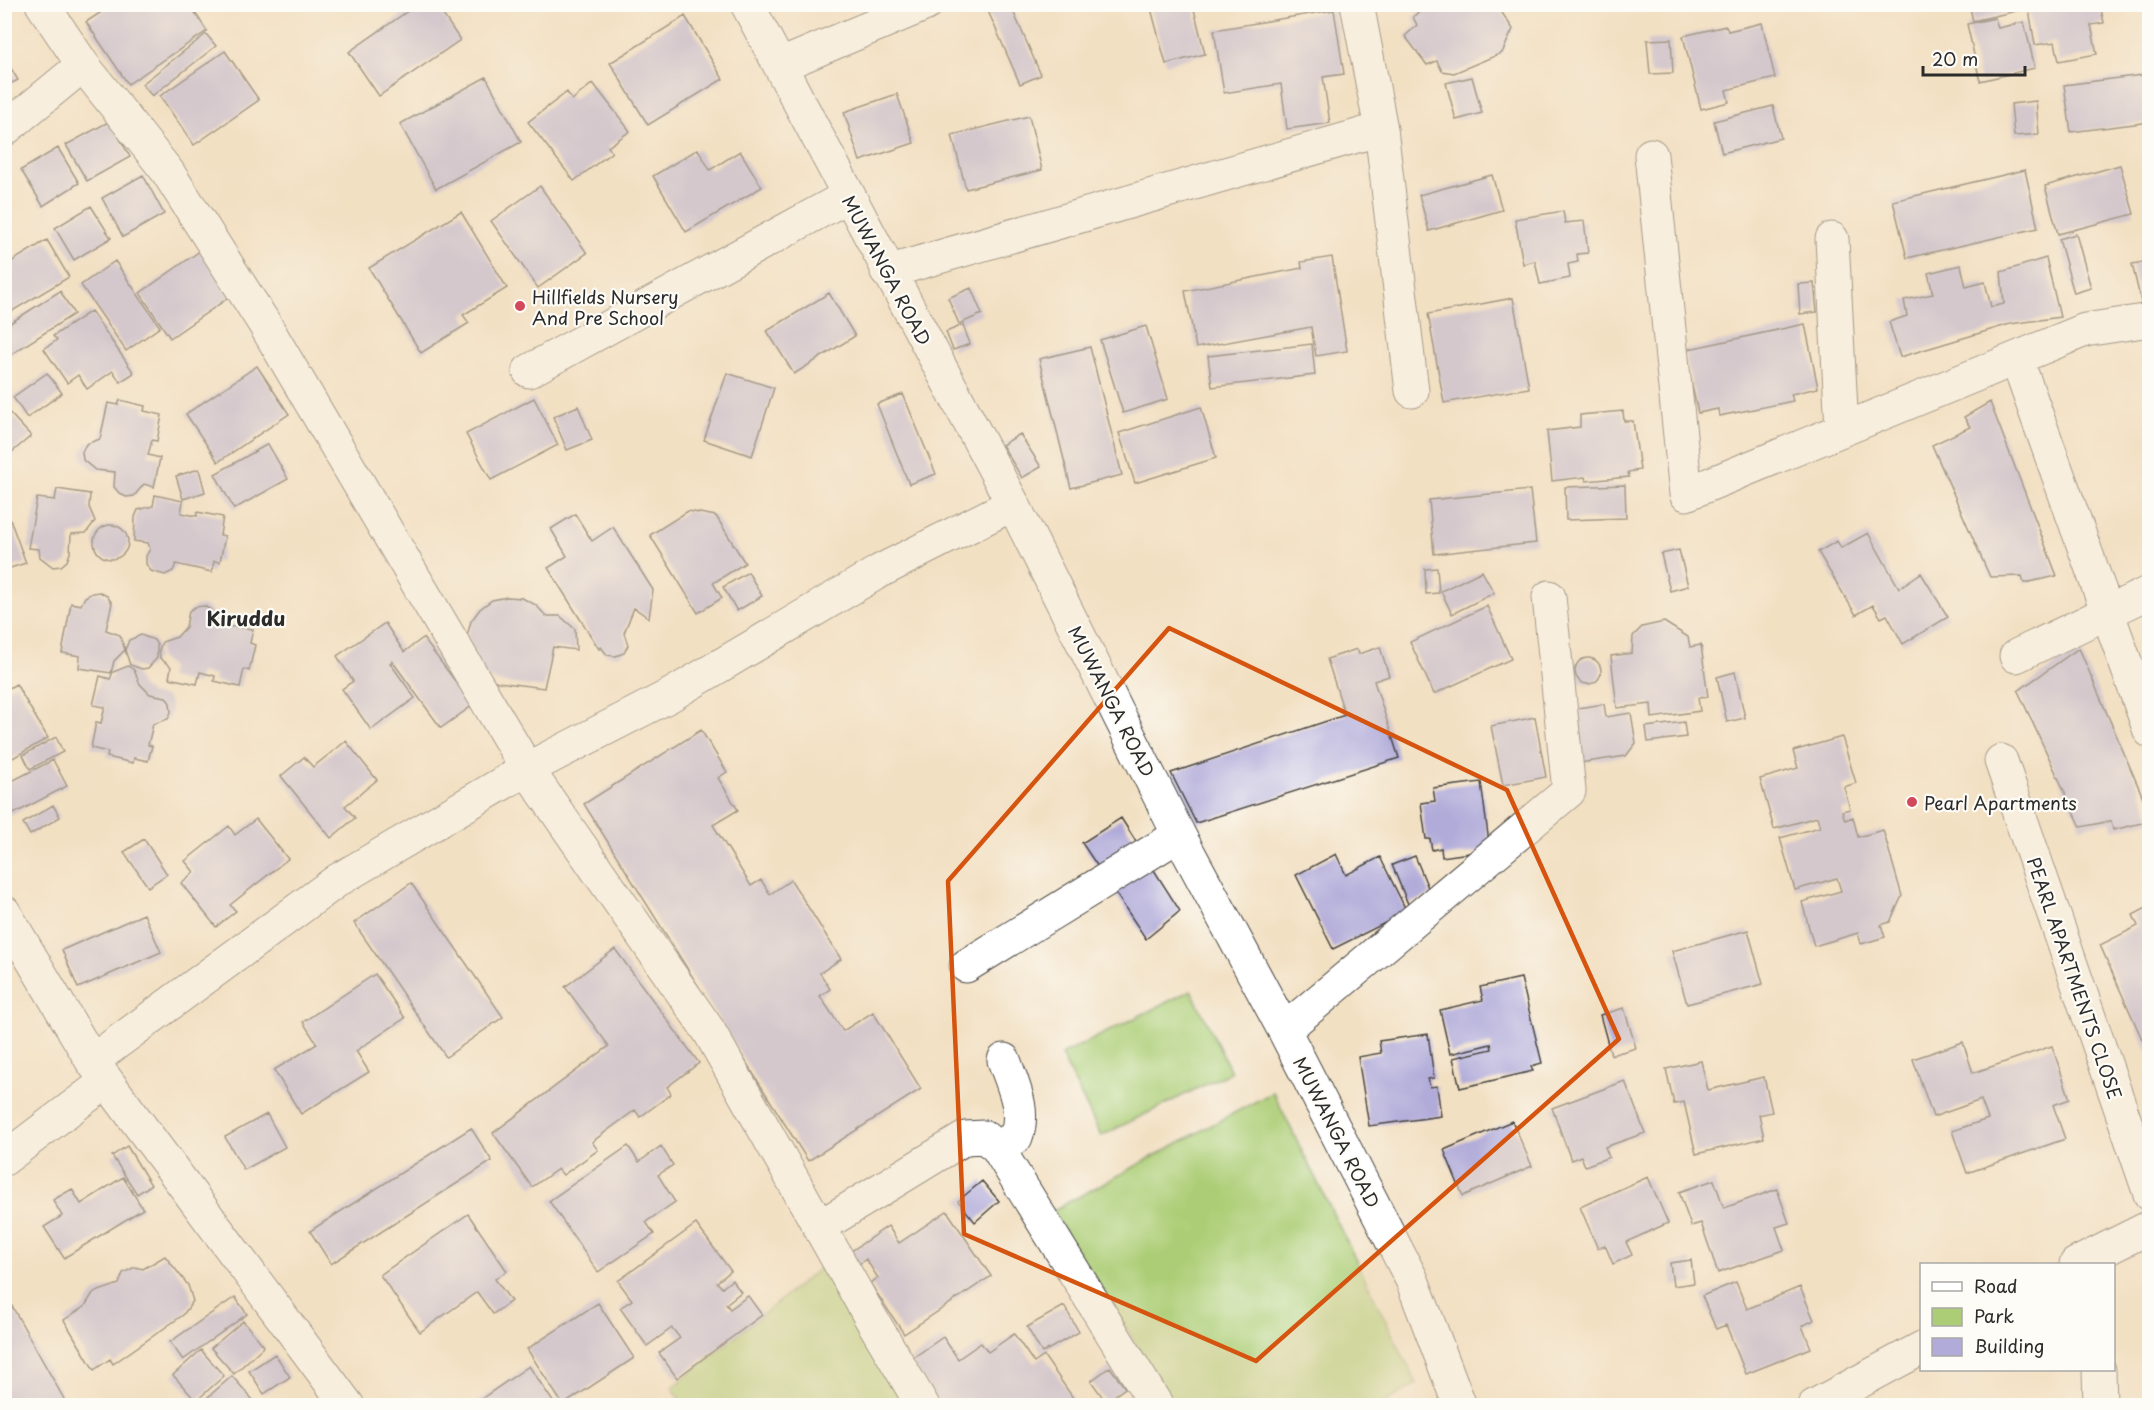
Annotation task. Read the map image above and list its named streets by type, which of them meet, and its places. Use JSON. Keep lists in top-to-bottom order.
{
  "streets": {
    "street": ["MUWANGA ROAD", "PEARL APARTMENTS CLOSE"]
  },
  "districts": ["Kiruddu"],
  "places": ["Hillfields Nursery And Pre School", "Pearl Apartments"],
  "legend": ["Road", "Park", "Building"],
  "scale_bar": "20 m"
}
